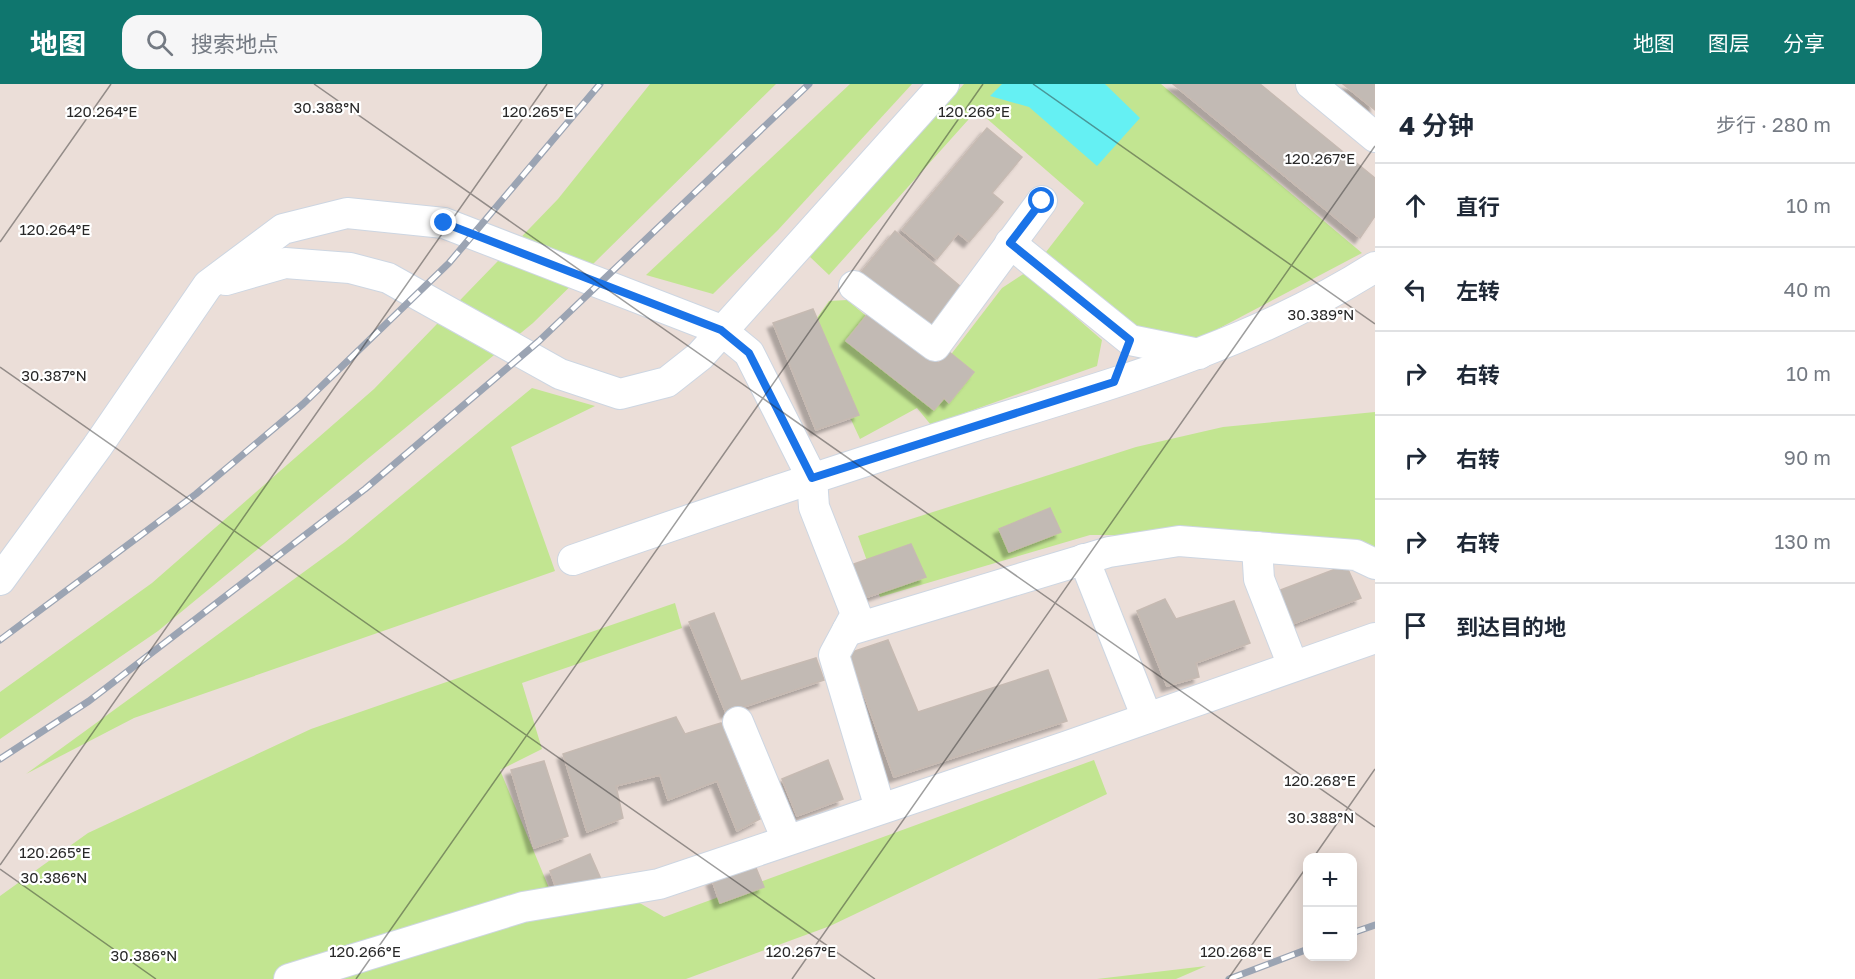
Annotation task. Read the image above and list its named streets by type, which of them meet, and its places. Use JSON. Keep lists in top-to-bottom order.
{
  "page": {
    "header": "地图",
    "search": "搜索地点",
    "nav": ["地图", "图层", "分享"],
    "heading": ["4 分钟", "步行 · 280 m"],
    "list": [
      ["直行", "10 m"],
      ["左转", "40 m"],
      ["右转", "10 m"],
      ["右转", "90 m"],
      ["右转", "130 m"],
      "到达目的地"
    ],
    "map_buttons": ["+", "−"]
  },
  "coordinates": [
    "30.388°N",
    "120.264°E",
    "120.265°E",
    "120.266°E",
    "120.267°E",
    "30.389°N",
    "30.387°N",
    "120.268°E",
    "30.386°N"
  ]
}
